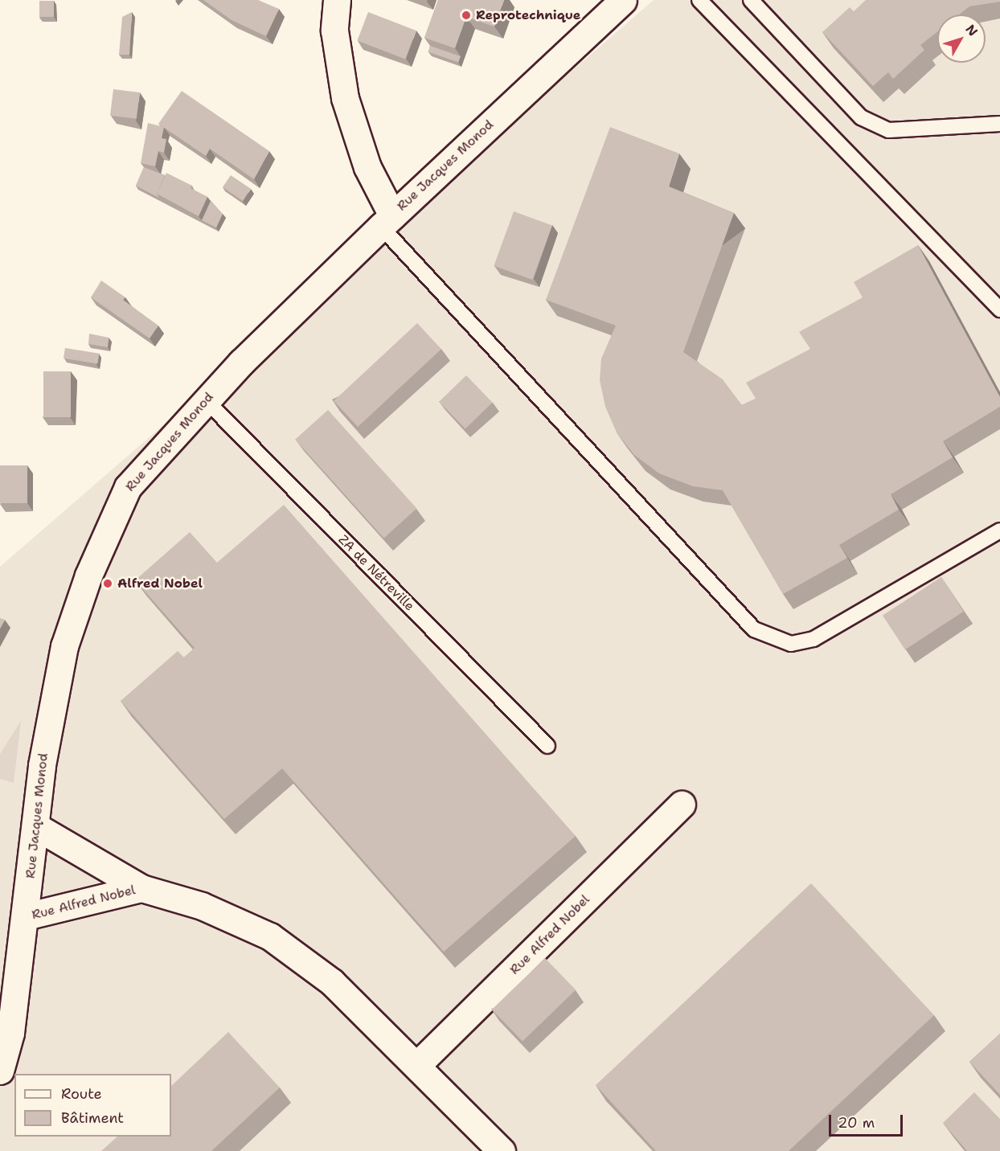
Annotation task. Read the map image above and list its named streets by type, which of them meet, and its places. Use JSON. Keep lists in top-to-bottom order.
{
  "streets": {
    "street": ["Rue Jacques Monod", "Rue Alfred Nobel"],
    "lane": ["ZA de Nétreville"]
  },
  "crossings": [
    ["Rue Jacques Monod", "ZA de Nétreville"],
    ["Rue Jacques Monod", "Rue Alfred Nobel"]
  ],
  "places": ["Reprotechnique", "Alfred Nobel"],
  "legend": ["Route", "Bâtiment"],
  "scale_bar": "20 m",
  "north": "top right"
}
